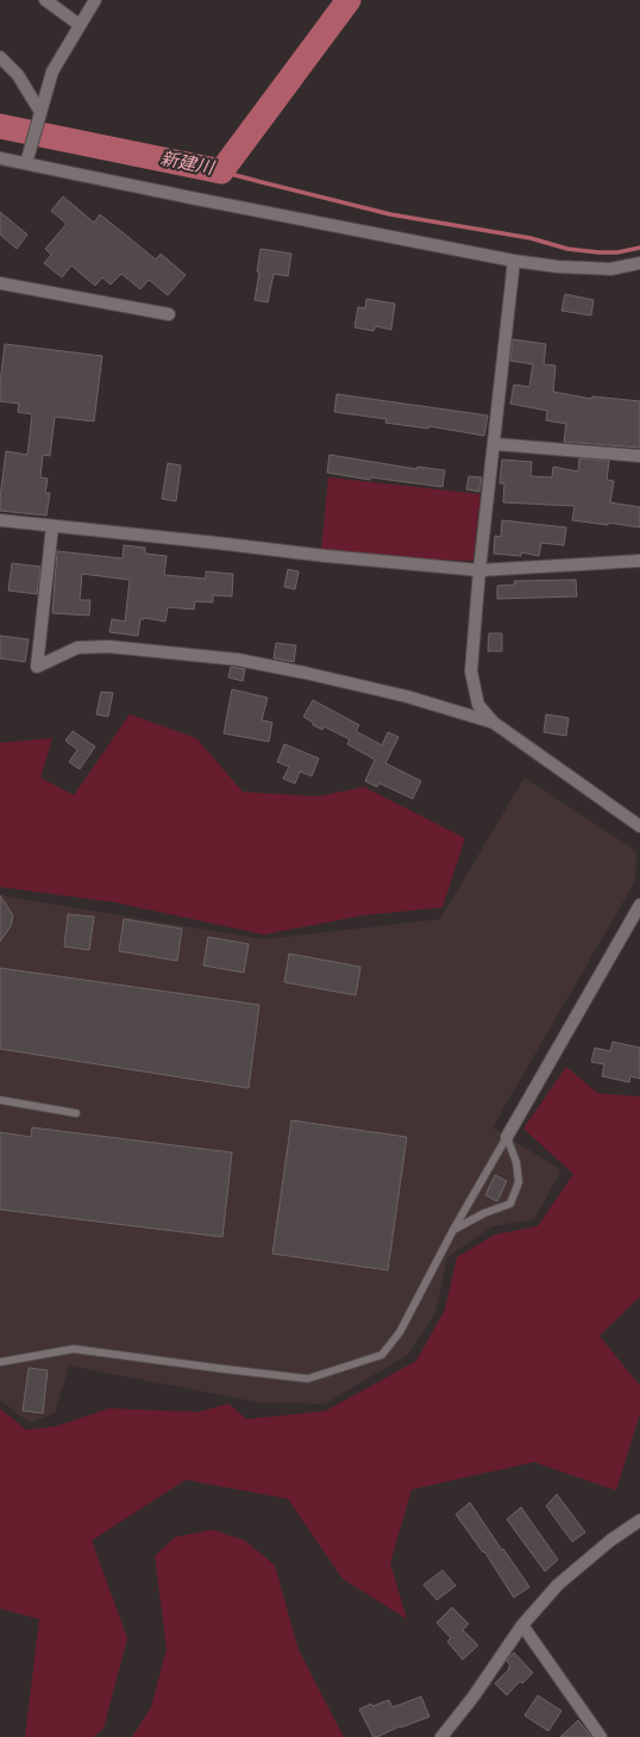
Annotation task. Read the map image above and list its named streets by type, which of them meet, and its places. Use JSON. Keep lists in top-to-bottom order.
{
  "water": ["新建川"]
}
